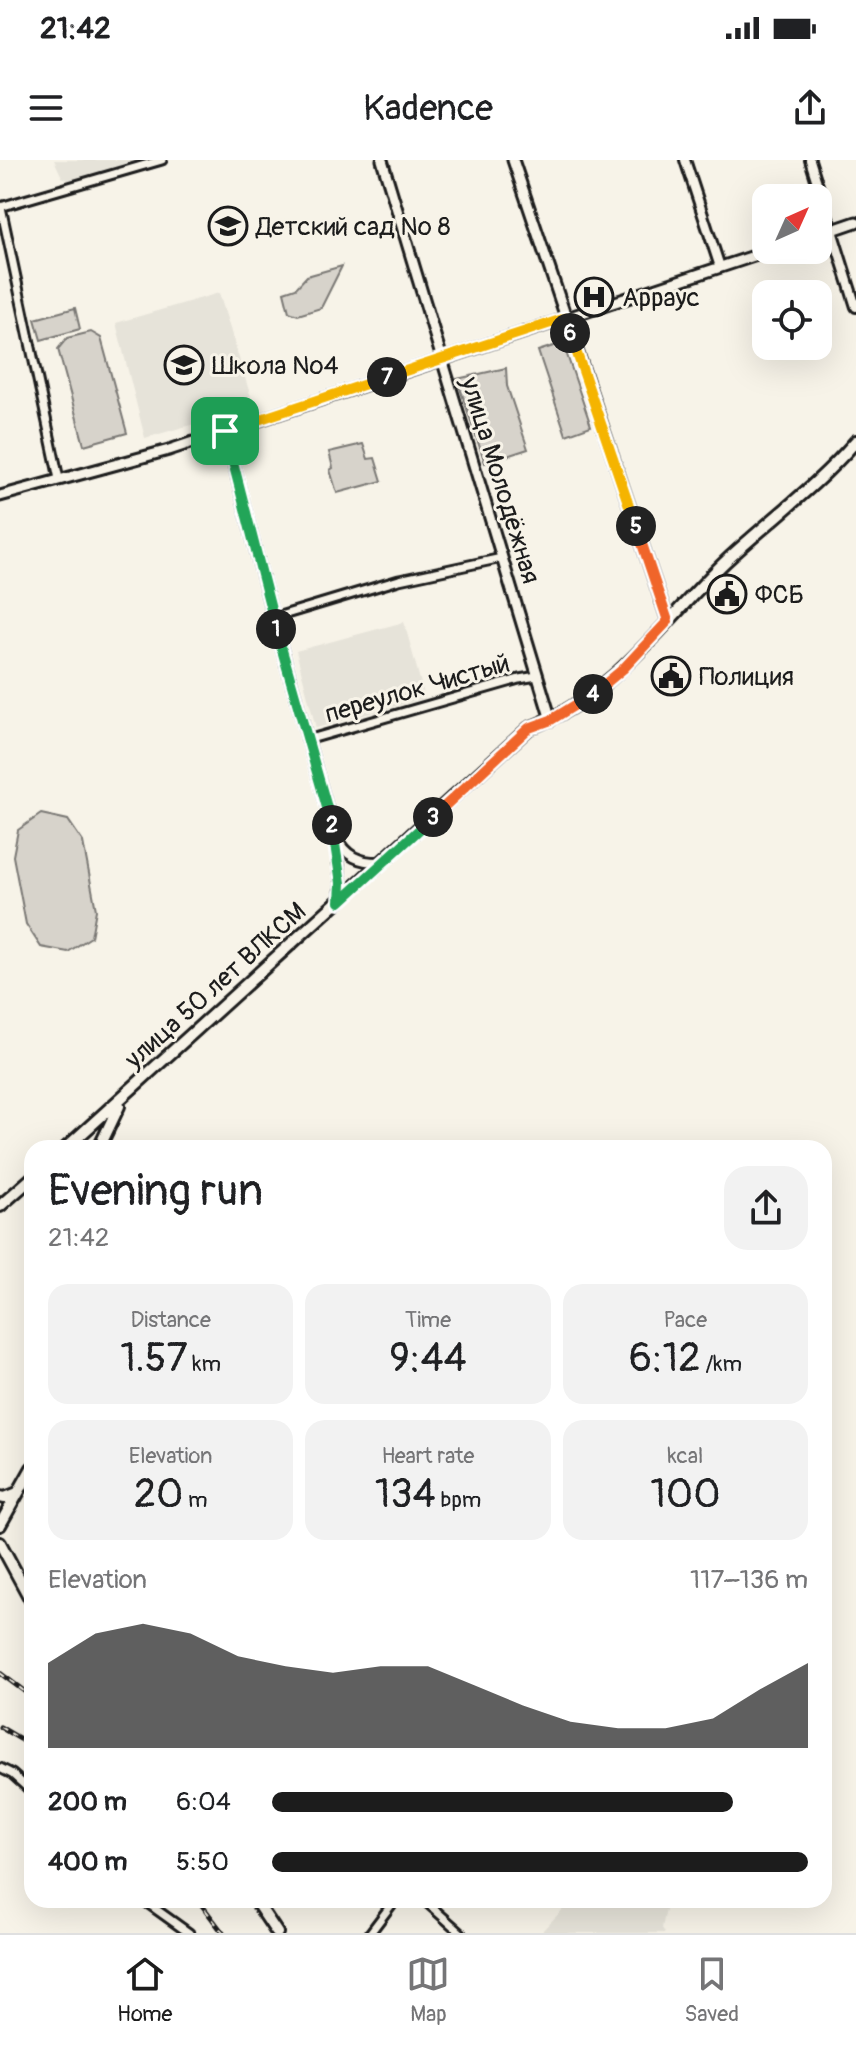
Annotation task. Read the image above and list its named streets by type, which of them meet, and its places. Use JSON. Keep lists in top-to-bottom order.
{
  "streets": {
    "main road": ["улица Молодёжная", "улица 50 лет ВЛКСМ"],
    "street": ["переулок Чистый"]
  },
  "crossings": [
    ["улица Молодёжная", "переулок Чистый"],
    ["улица Молодёжная", "улица 50 лет ВЛКСМ"]
  ],
  "places": {
    "school or university": ["Детский сад № 8", "Школа №4"],
    "hospital": ["Арраус"],
    "public building": ["ФСБ", "Полиция"]
  },
  "north": "top right",
  "page": {
    "status": "21:42",
    "header": "Kadence",
    "pins": [
      "6",
      "7",
      "5",
      "1",
      "4",
      "3",
      "2"
    ],
    "heading": ["Evening run", "21:42"],
    "stats": [
      ["Distance", "1.57 km"],
      ["Time", "9:44"],
      ["Pace", "6:12 /km"],
      ["Elevation", "20 m"],
      ["Heart rate", "134 bpm"],
      ["kcal", "100"]
    ],
    "chart": ["Elevation", "117–136 m"],
    "list": [
      {
        "name": "200 m",
        "note": "6:04"
      },
      {
        "name": "400 m",
        "note": "5:50"
      }
    ],
    "tabs": ["Home", "Map", "Saved"]
  }
}
